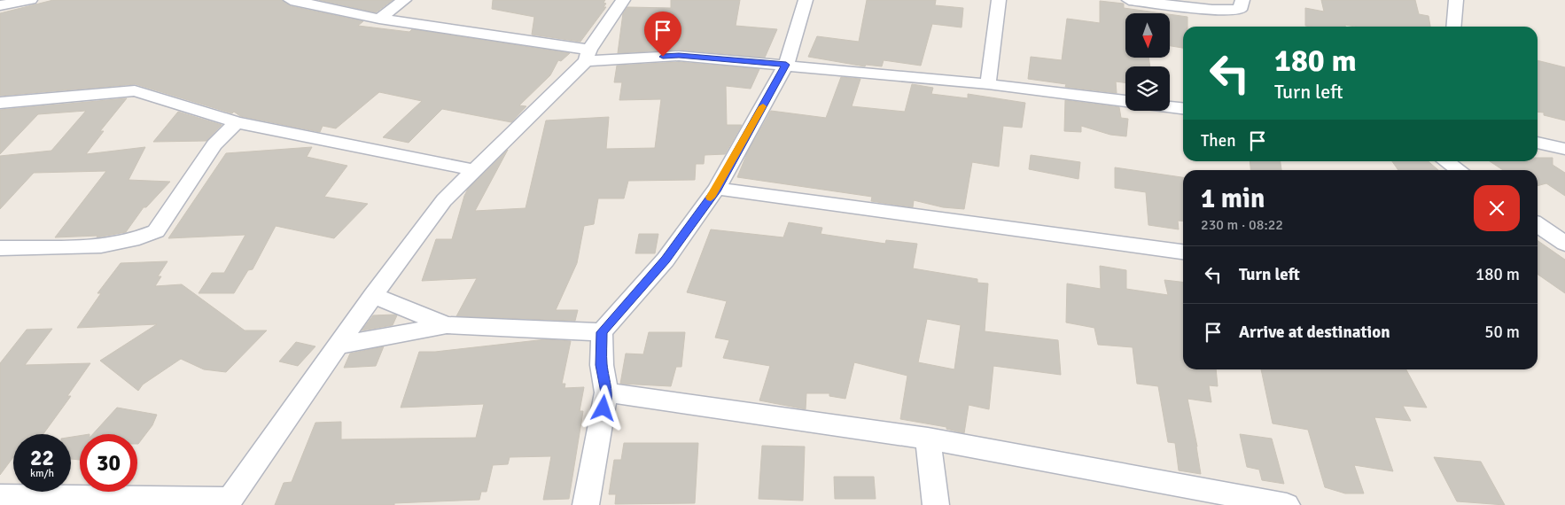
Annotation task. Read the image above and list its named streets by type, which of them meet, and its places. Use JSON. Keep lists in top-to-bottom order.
{
  "north": "bottom",
  "page": {
    "turn": ["180 m", "Turn left"],
    "then": "Then",
    "heading": ["1 min", "230 m · 08:22"],
    "list": [
      {
        "name": "Turn left",
        "value": "180 m"
      },
      {
        "name": "Arrive at destination",
        "value": "50 m"
      }
    ],
    "speed": "22 km/h",
    "limit": "30"
  }
}
